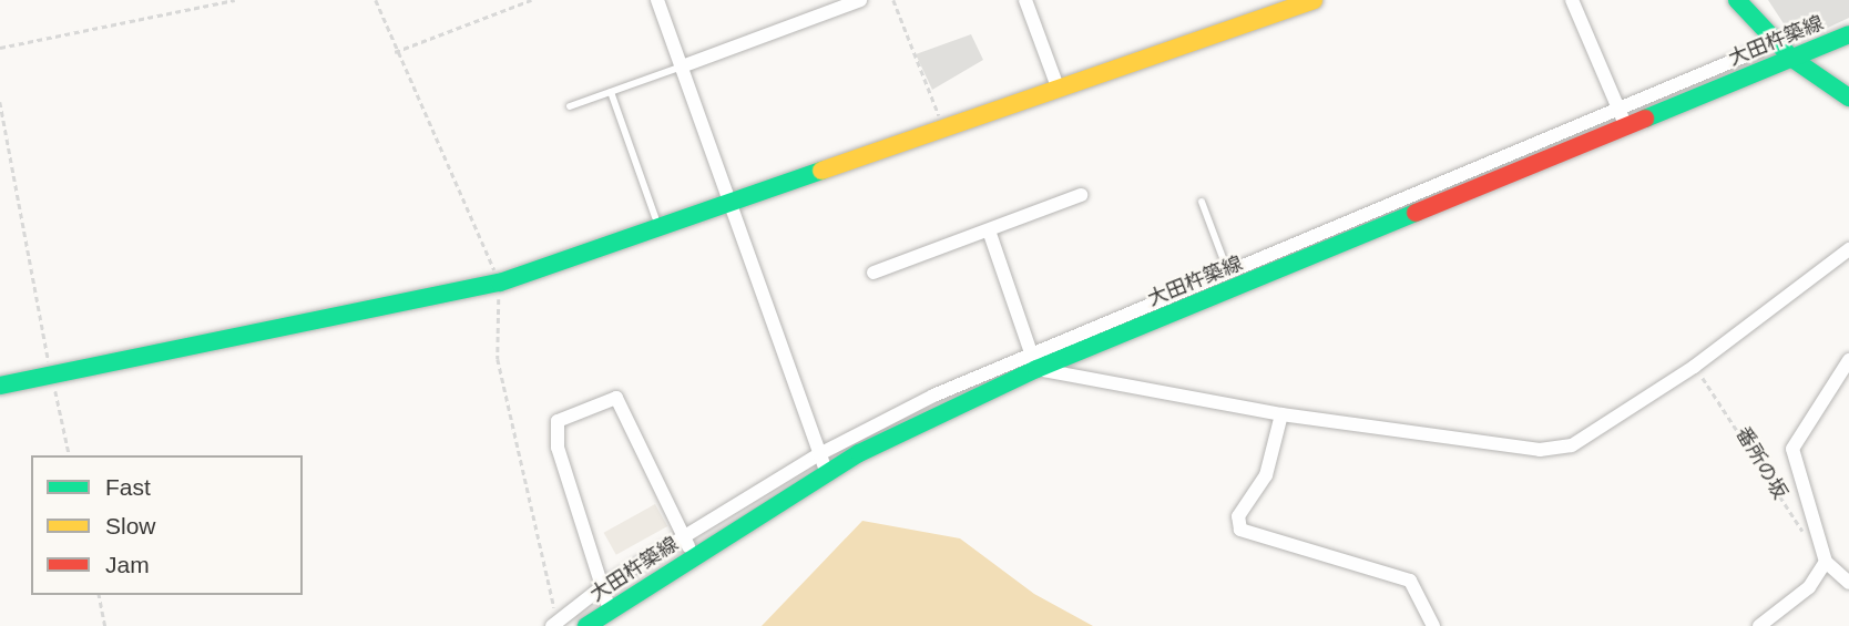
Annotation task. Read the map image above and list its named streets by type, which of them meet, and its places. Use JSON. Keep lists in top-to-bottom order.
{
  "streets": {
    "main road": ["大田杵築線"],
    "path": ["番所の坂"]
  },
  "legend": ["Fast", "Slow", "Jam"]
}
